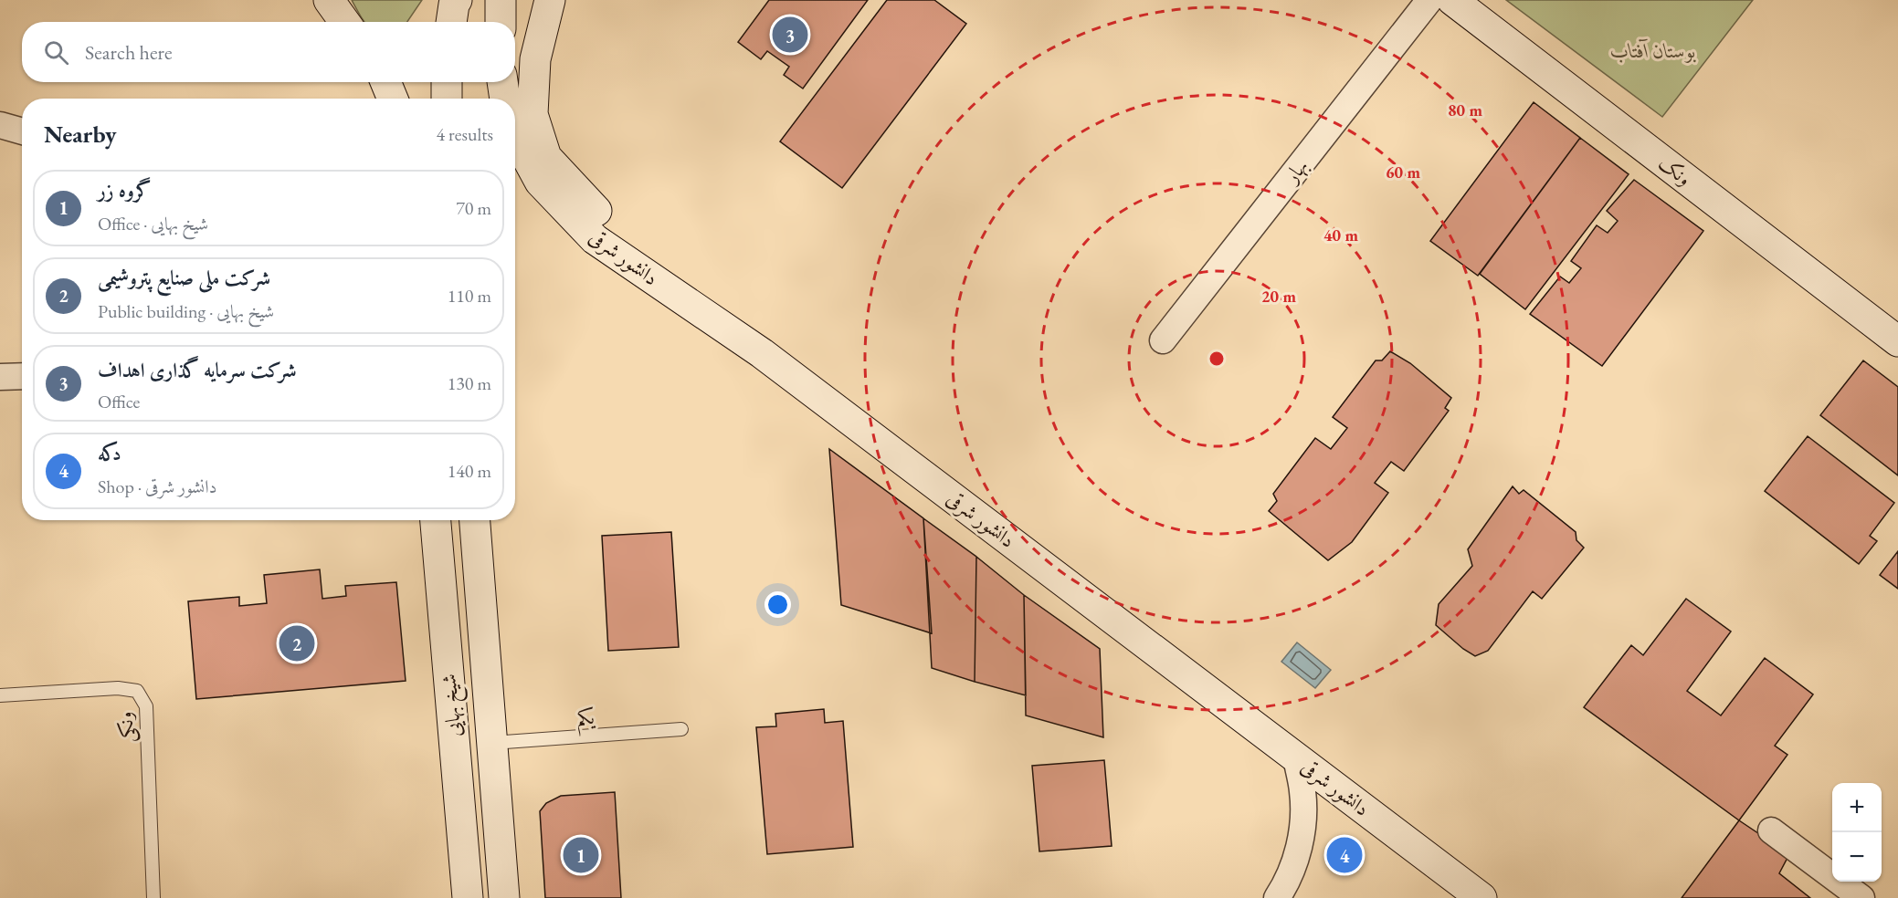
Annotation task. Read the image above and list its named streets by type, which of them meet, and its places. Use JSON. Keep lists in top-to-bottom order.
{
  "streets": {
    "main road": ["ونک", "دانشور شرقی", "شیخ بهایی"],
    "street": ["بهار"],
    "lane": ["یکم", "ونکی"]
  },
  "crossings": [
    ["شیخ بهایی", "یکم"]
  ],
  "parks": ["بوستان آفتاب"],
  "page": {
    "pins": [
      "3",
      "2",
      "1",
      "4"
    ],
    "search": "Search here",
    "heading": ["Nearby", "4 results"],
    "list": [
      {
        "mark": "1",
        "name": "گروه زر",
        "note": "Office · شیخ بهایی",
        "value": "70 m"
      },
      {
        "mark": "2",
        "name": "شرکت ملی صنایع پتروشیمی",
        "note": "Public building · شیخ بهایی",
        "value": "110 m"
      },
      {
        "mark": "3",
        "name": "شرکت سرمایه گذاری اهداف",
        "note": "Office",
        "value": "130 m"
      },
      {
        "mark": "4",
        "name": "دکه",
        "note": "Shop · دانشور شرقی",
        "value": "140 m"
      }
    ],
    "map_buttons": ["+", "−"]
  },
  "rings": [
    "80 m",
    "60 m",
    "40 m",
    "20 m"
  ]
}
